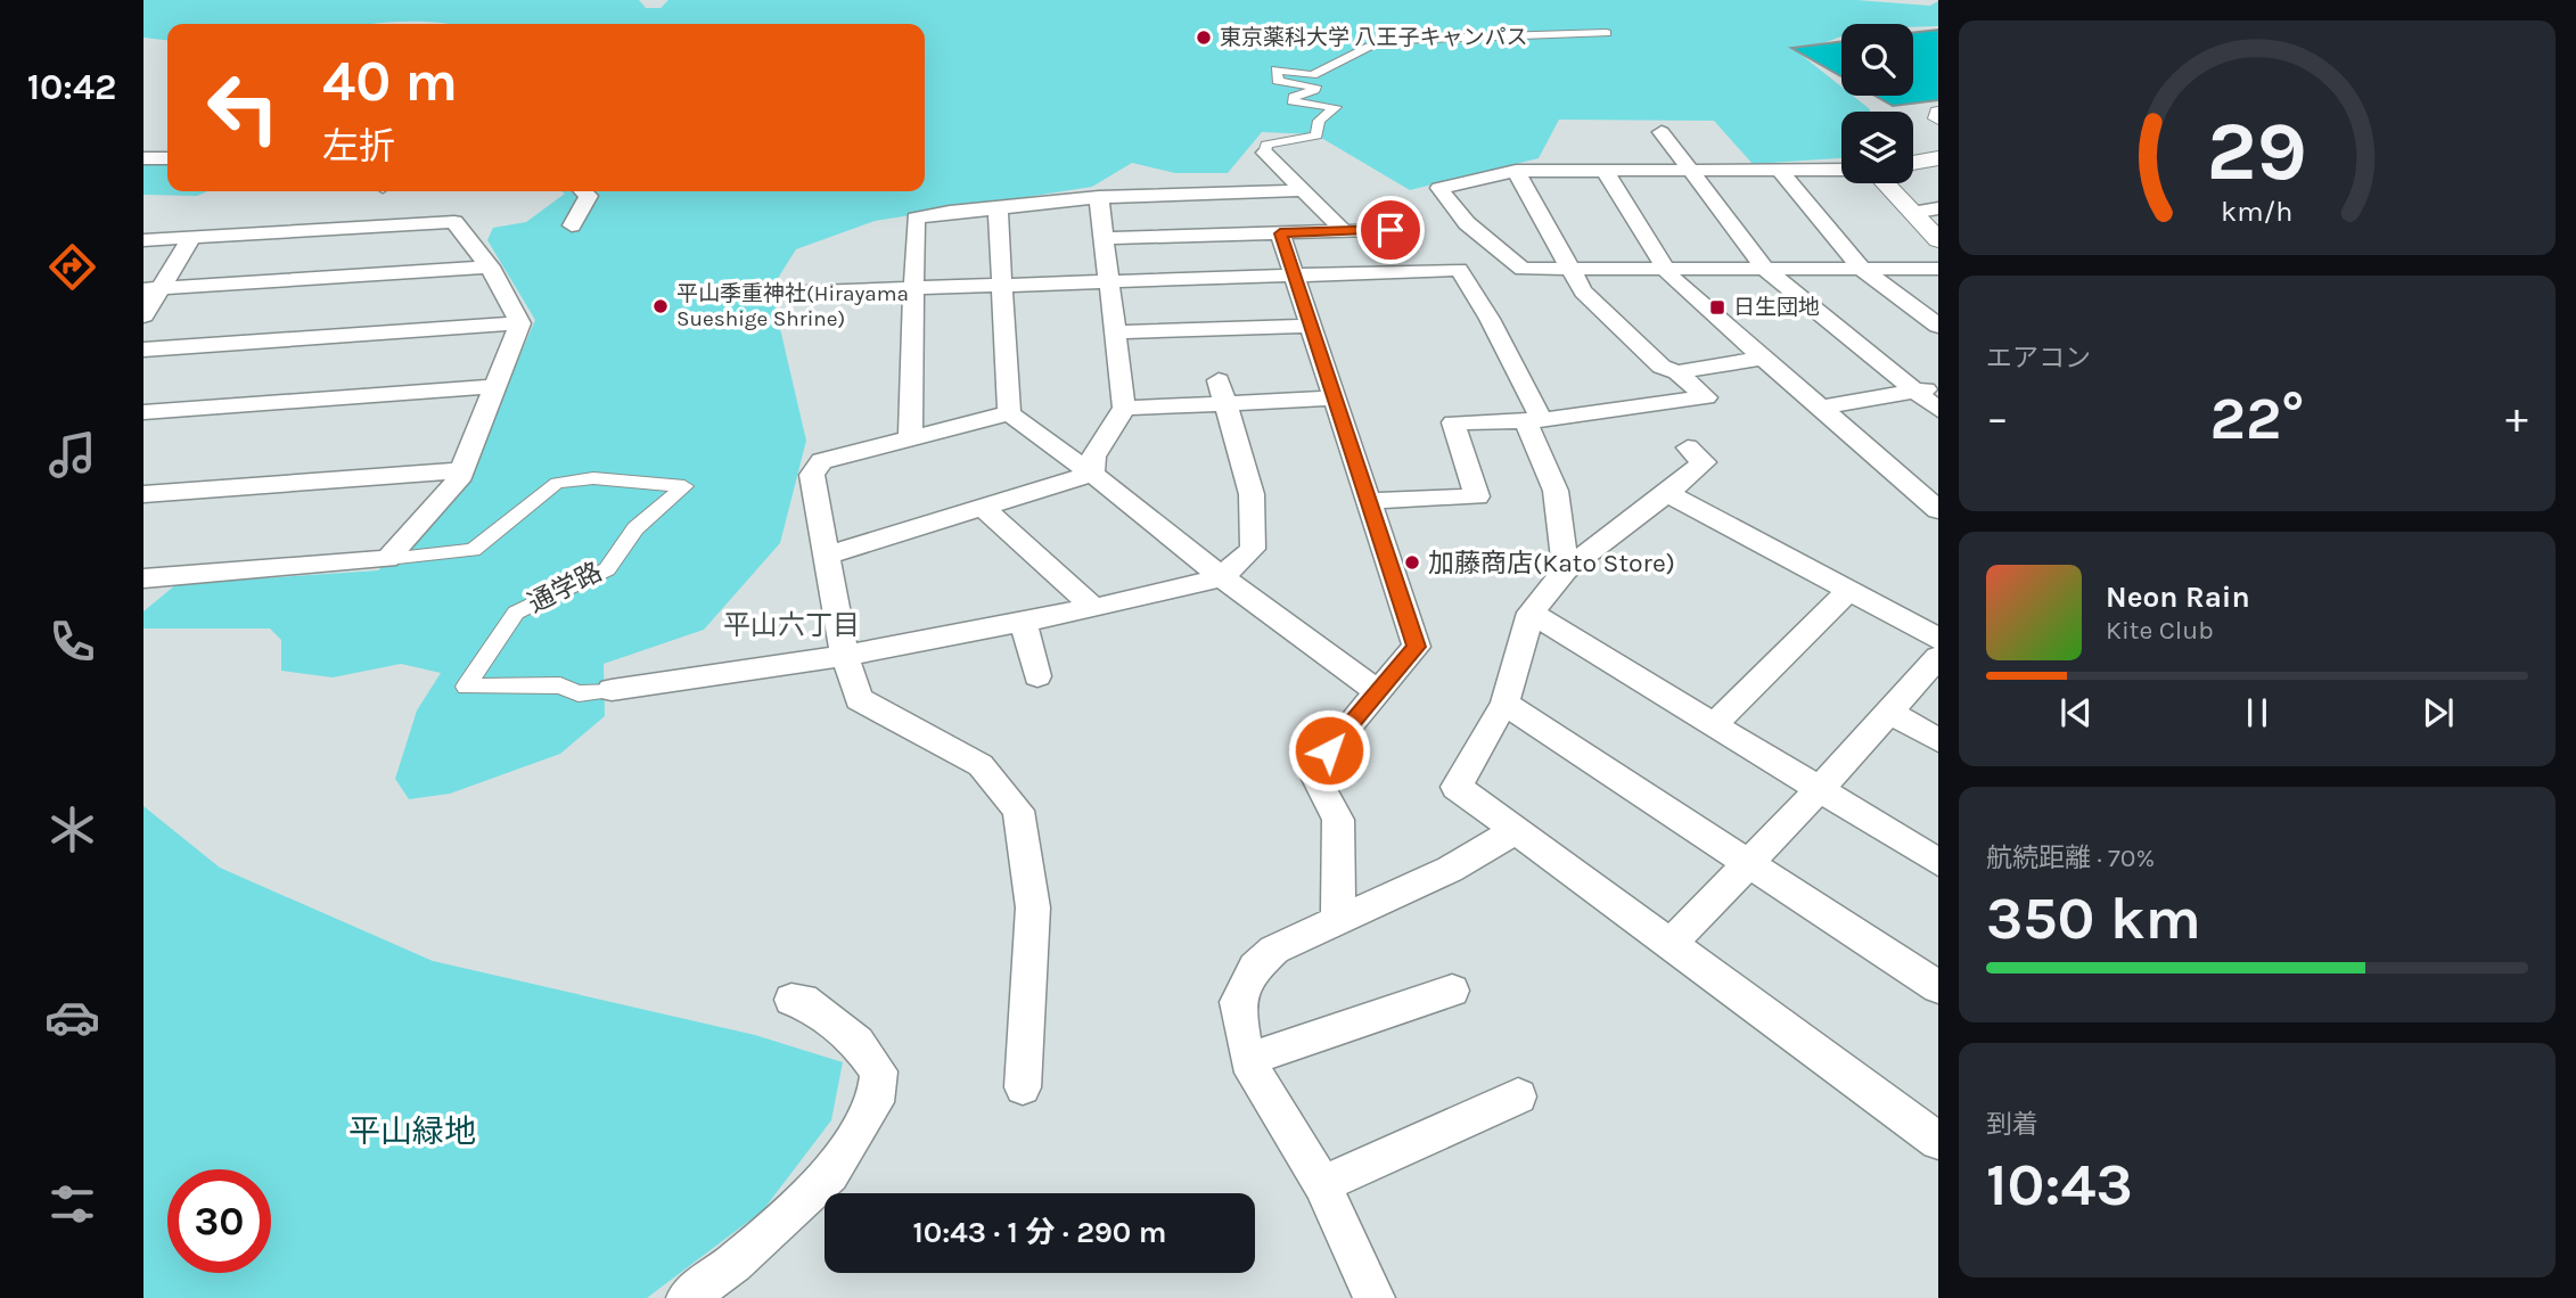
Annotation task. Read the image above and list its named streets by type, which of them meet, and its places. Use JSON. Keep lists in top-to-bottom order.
{
  "streets": {
    "street": ["通学路"]
  },
  "districts": ["平山六丁目"],
  "parks": ["平山緑地"],
  "places": {
    "other": ["東京薬科大学 八王子キャンパス", "平山季重神社(Hirayama Sueshige Shrine)", "加藤商店(Kato Store)"],
    "transit": ["日生団地"]
  },
  "page": {
    "tabs": "10:42",
    "turn": ["40 m", "左折"],
    "tile": [
      "エアコン",
      ["航続距離 · 70%", "350 km"],
      ["到着", "10:43"]
    ],
    "heat": ["−", "22°", "+"],
    "song": ["Neon Rain", "Kite Club"],
    "limit": "30",
    "trip": "10:43 · 1 分 · 290 m",
    "gauge": ["29", "km/h"]
  }
}
